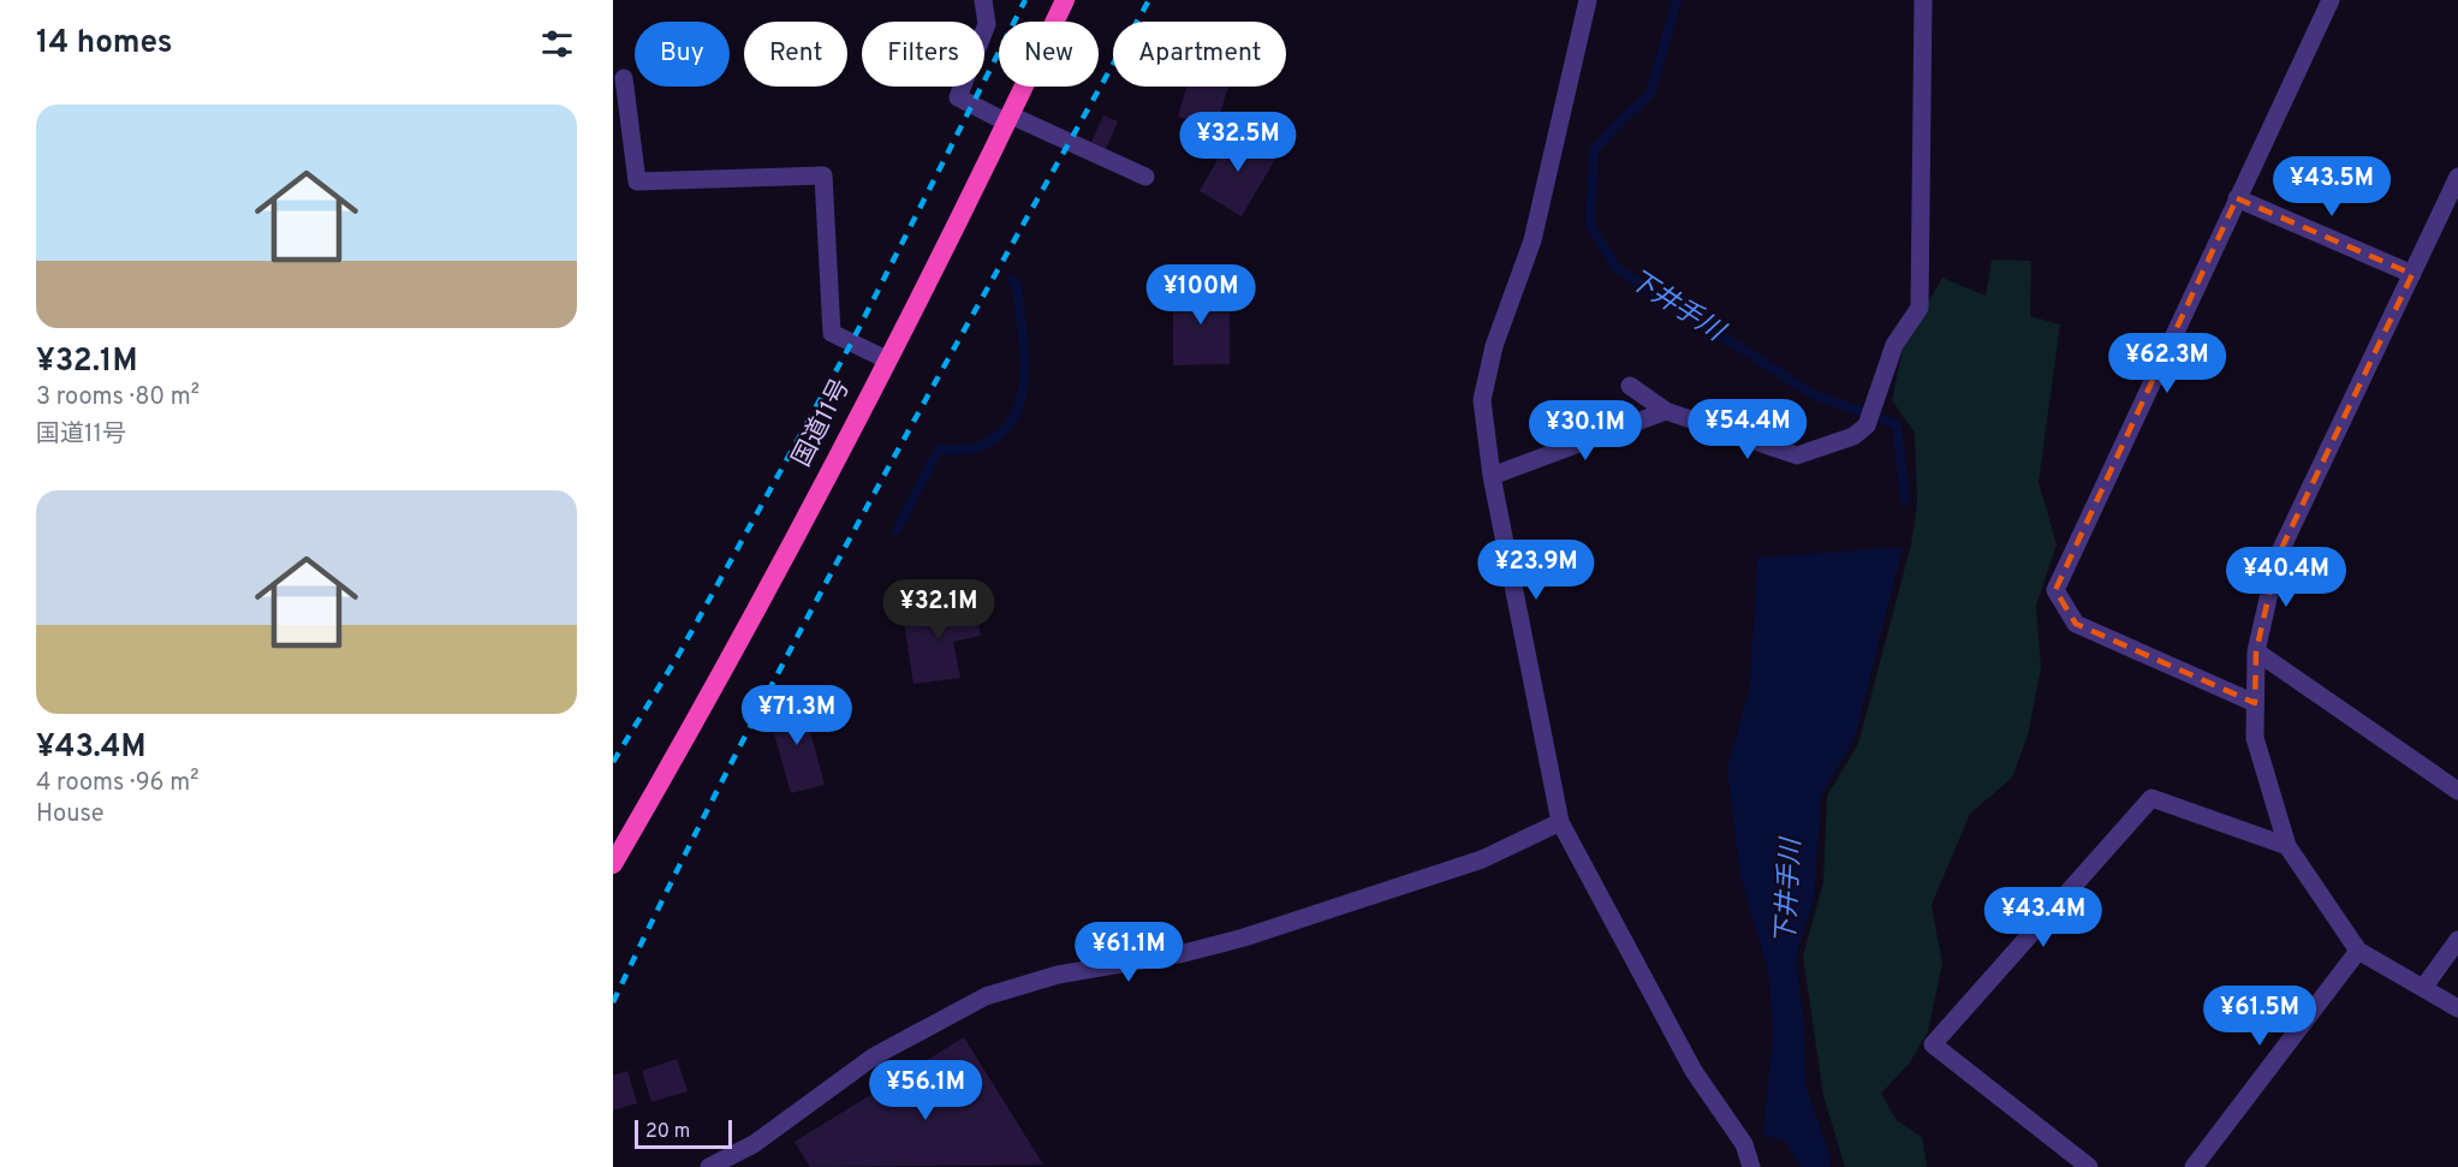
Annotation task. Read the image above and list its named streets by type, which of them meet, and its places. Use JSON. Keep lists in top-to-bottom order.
{
  "streets": {
    "highway": ["国道11号"]
  },
  "water": ["下井手川"],
  "scale_bar": "20 m",
  "page": {
    "heading": "14 homes",
    "chip": [
      "Buy",
      "Rent",
      "Filters",
      "New",
      "Apartment"
    ],
    "list": [
      {
        "name": "¥32.1M",
        "note": "3 rooms · 80 m² · 国道11号"
      },
      {
        "name": "¥43.4M",
        "note": "4 rooms · 96 m² · House"
      }
    ],
    "price": [
      "¥32.5M",
      "¥43.5M",
      "¥100M",
      "¥62.3M",
      "¥54.4M",
      "¥30.1M",
      "¥23.9M",
      "¥40.4M",
      "¥32.1M",
      "¥71.3M",
      "¥43.4M",
      "¥61.1M",
      "¥61.5M",
      "¥56.1M"
    ],
    "scale": "20 m"
  }
}
